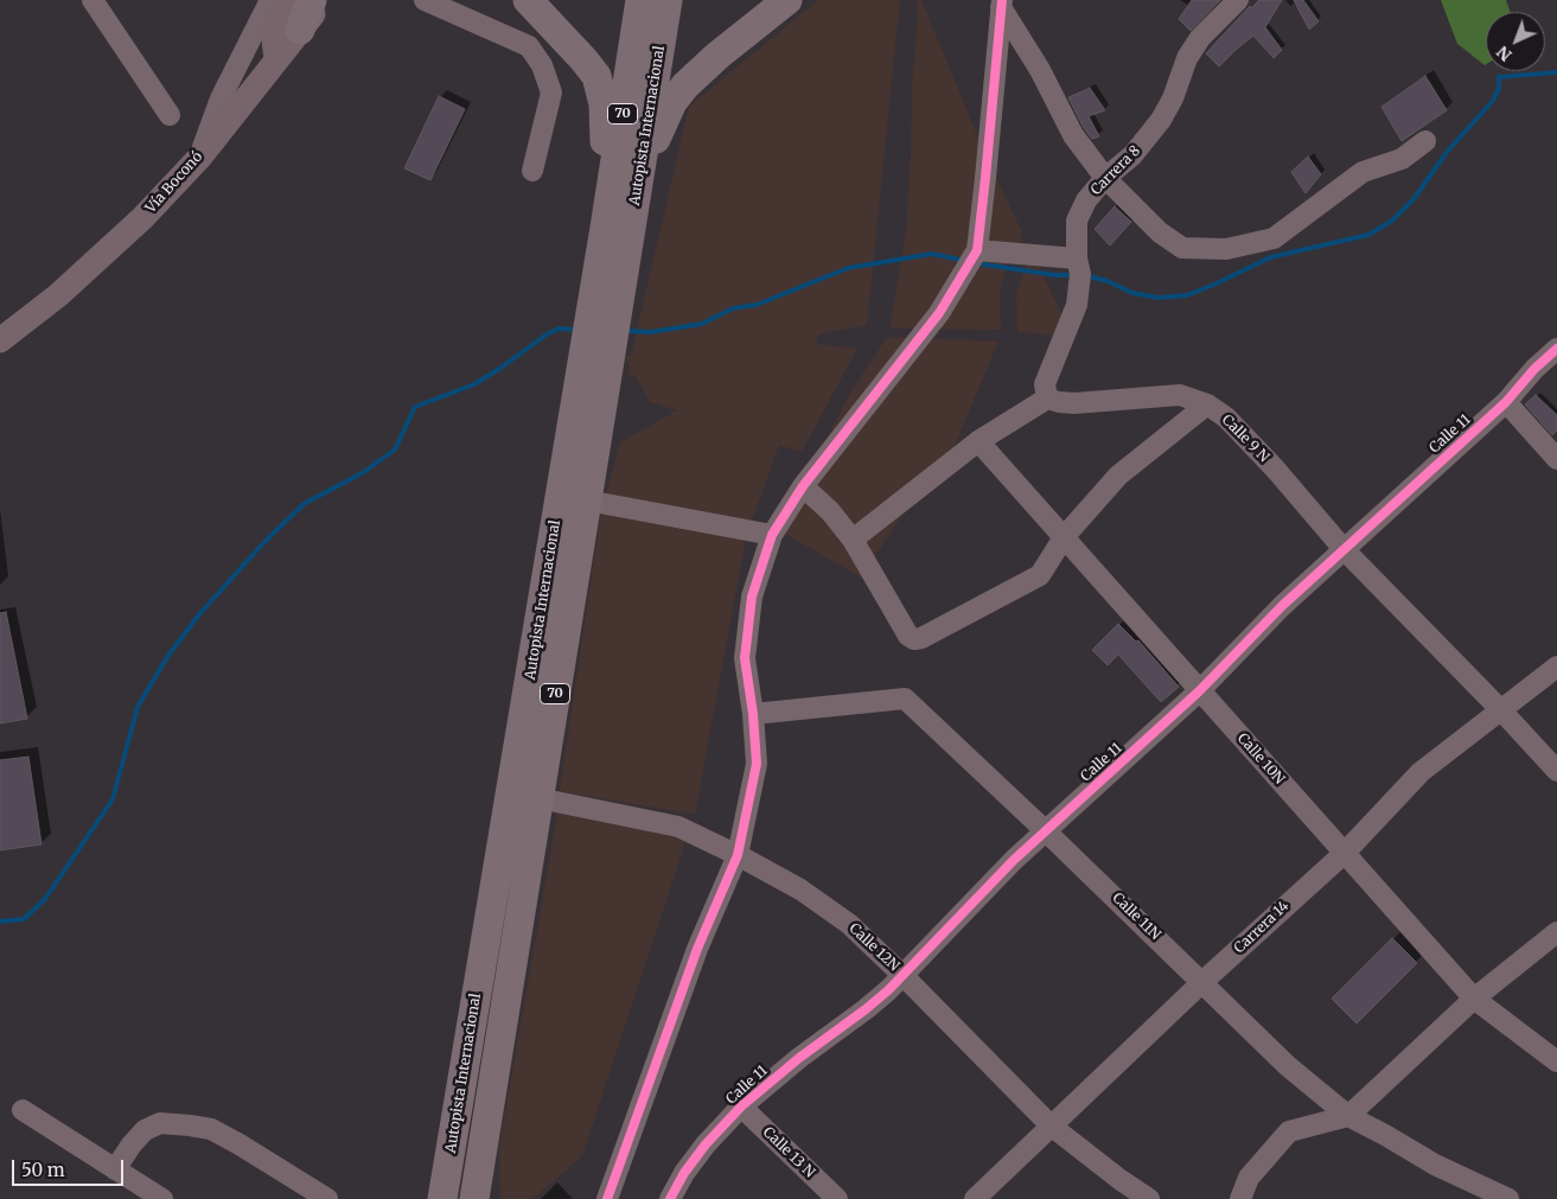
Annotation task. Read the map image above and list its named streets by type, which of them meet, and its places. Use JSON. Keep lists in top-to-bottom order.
{
  "streets": {
    "highway": ["70", "Autopista Internacional"],
    "main road": ["Vía Boconó"],
    "street": [
      "Carrera 8",
      "Calle 11",
      "Calle 9 N",
      "Calle 10N",
      "Calle 11N",
      "Carrera 14",
      "Calle 12N",
      "Calle 13 N"
    ]
  },
  "crossings": [
    ["Autopista Internacional", "Calle 12N"],
    ["Carrera 8", "Calle 9 N"],
    ["Calle 11", "Calle 9 N"],
    ["Calle 11", "Calle 10N"],
    ["Calle 11", "Calle 11N"],
    ["Calle 11", "Calle 12N"],
    ["Calle 11", "Calle 13 N"],
    ["Calle 9 N", "Carrera 14"],
    ["Calle 10N", "Carrera 14"],
    ["Calle 11N", "Carrera 14"],
    ["Carrera 14", "Calle 12N"]
  ],
  "scale_bar": "50 m",
  "north": "bottom left"
}
